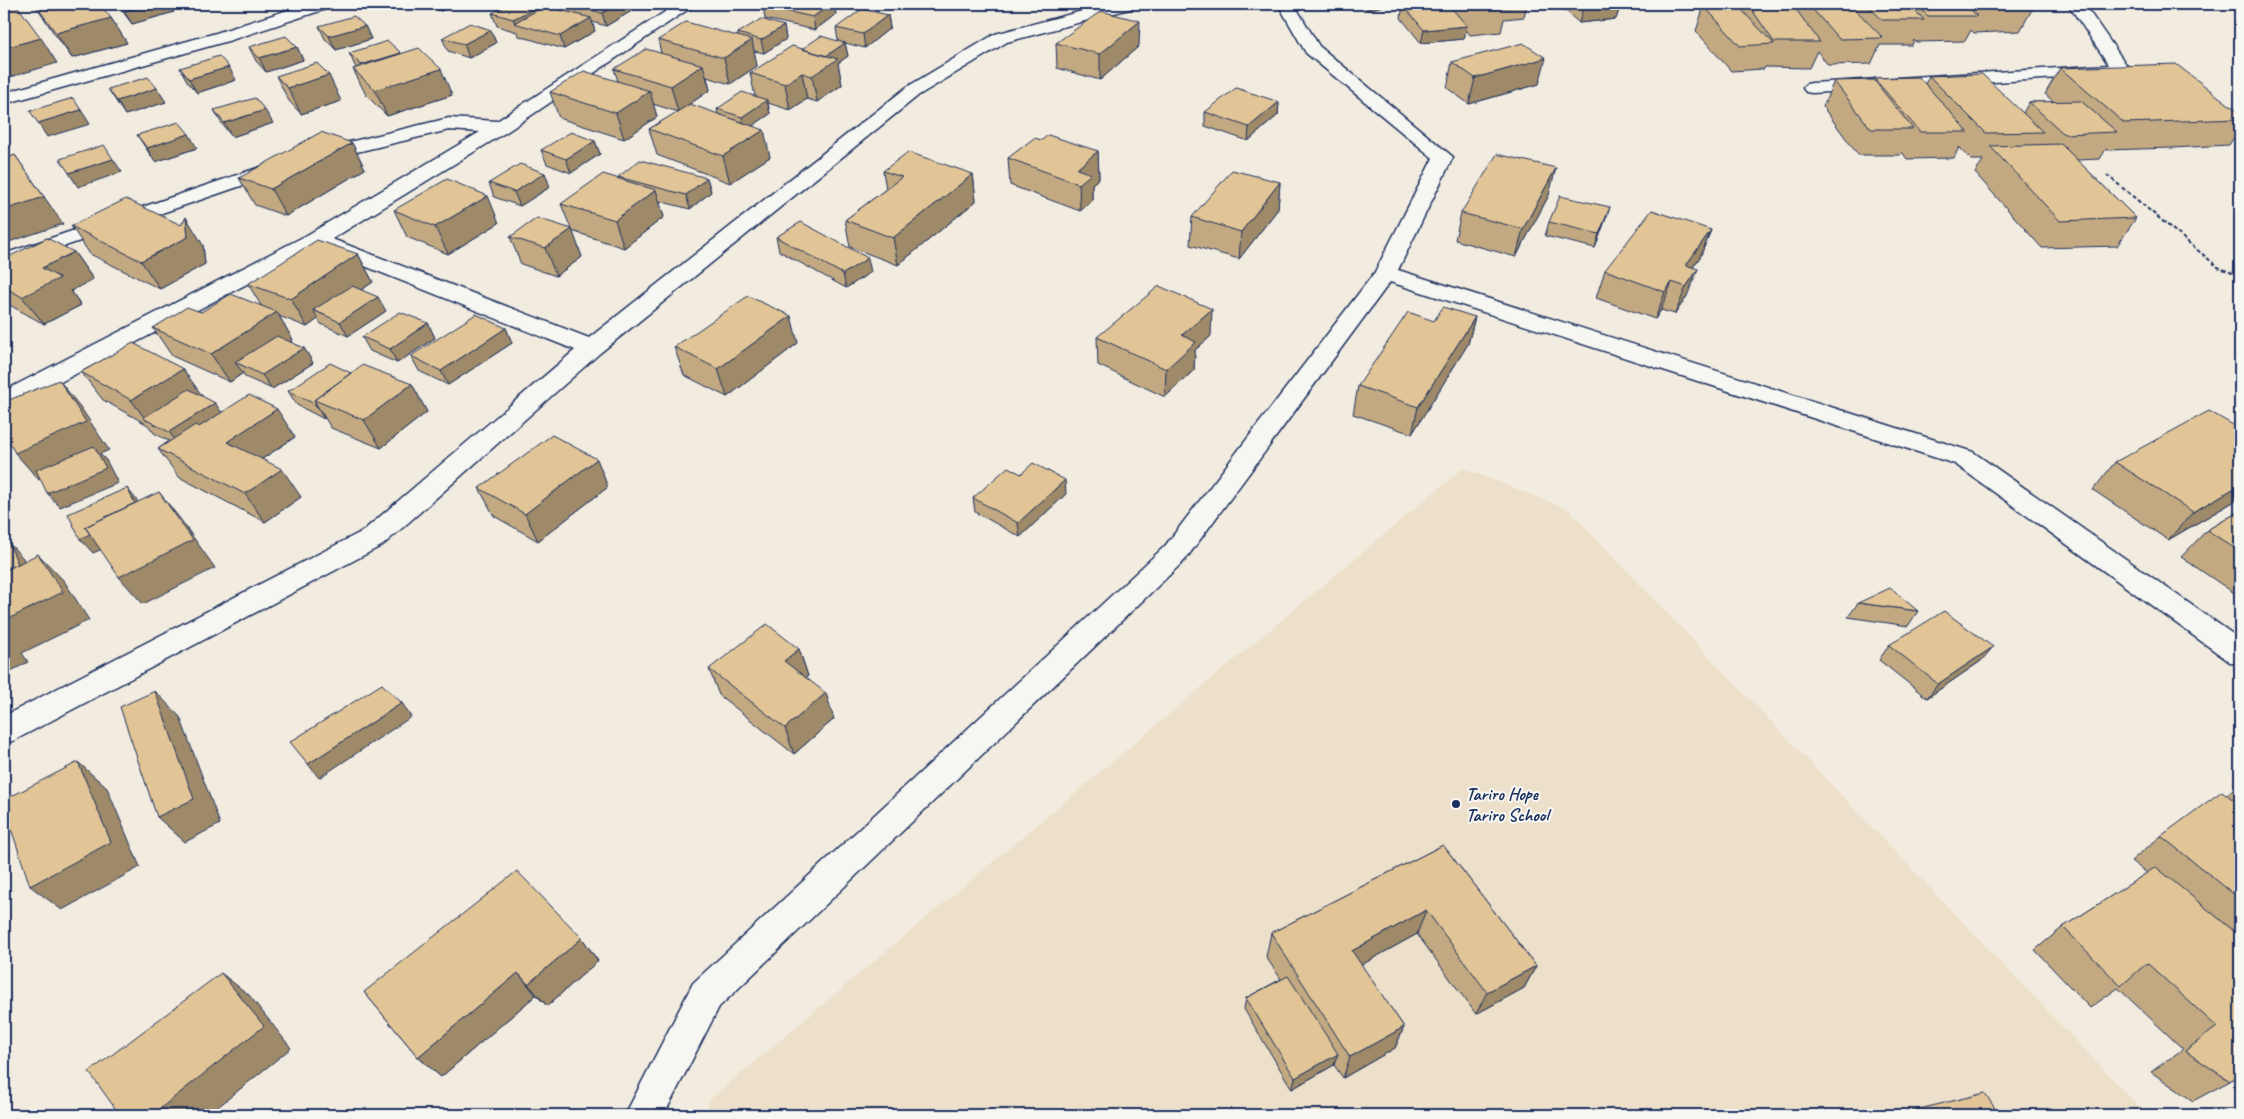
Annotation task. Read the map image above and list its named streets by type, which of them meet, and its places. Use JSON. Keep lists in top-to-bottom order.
{
  "places": ["Tariro Hope Tariro School"]
}
